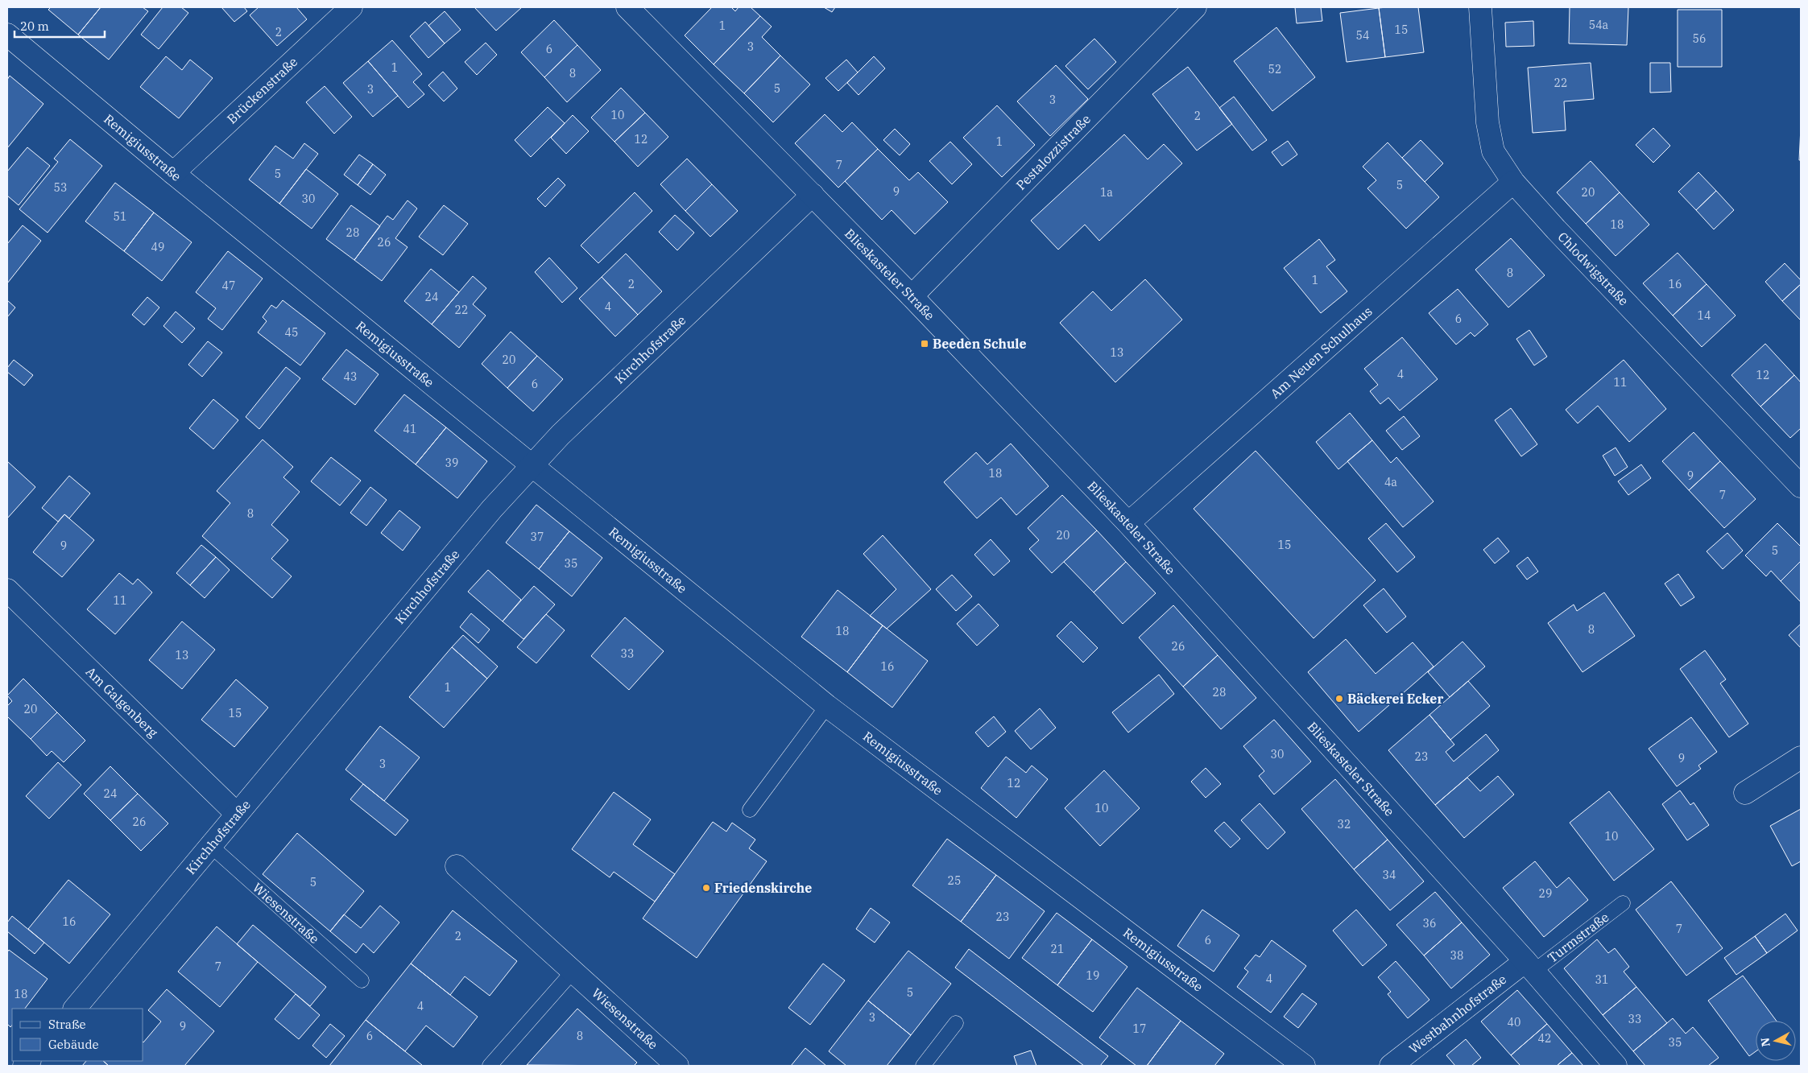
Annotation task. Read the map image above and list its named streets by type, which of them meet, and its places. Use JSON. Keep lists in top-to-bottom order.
{
  "streets": {
    "street": [
      "Brückenstraße",
      "Remigiusstraße",
      "Pestalozzistraße",
      "Chlodwigstraße",
      "Blieskasteler Straße",
      "Kirchhofstraße",
      "Am Neuen Schulhaus",
      "Am Galgenberg",
      "Wiesenstraße",
      "Westbahnhofstraße"
    ],
    "lane": ["Turmstraße"]
  },
  "crossings": [
    ["Brückenstraße", "Remigiusstraße"],
    ["Remigiusstraße", "Kirchhofstraße"],
    ["Pestalozzistraße", "Blieskasteler Straße"],
    ["Chlodwigstraße", "Am Neuen Schulhaus"],
    ["Blieskasteler Straße", "Kirchhofstraße"],
    ["Blieskasteler Straße", "Am Neuen Schulhaus"],
    ["Blieskasteler Straße", "Turmstraße"],
    ["Blieskasteler Straße", "Westbahnhofstraße"],
    ["Kirchhofstraße", "Am Galgenberg"],
    ["Kirchhofstraße", "Wiesenstraße"],
    ["Turmstraße", "Westbahnhofstraße"]
  ],
  "places": {
    "transit": ["Beeden Schule"],
    "other": ["Bäckerei Ecker", "Friedenskirche"]
  },
  "house_numbers": [
    "54a",
    "1",
    "15",
    "2",
    "54",
    "56",
    "3",
    "6",
    "1",
    "52",
    "8",
    "22",
    "5",
    "3",
    "3",
    "10",
    "2",
    "12",
    "1",
    "7",
    "5",
    "5",
    "53",
    "9",
    "1a",
    "20",
    "30",
    "51",
    "18",
    "28",
    "26",
    "49",
    "8",
    "1",
    "2",
    "16",
    "47",
    "24",
    "4",
    "22",
    "14",
    "6",
    "45",
    "13",
    "20",
    "4",
    "12",
    "43",
    "11",
    "6",
    "41",
    "39",
    "18",
    "9",
    "4a",
    "7",
    "8",
    "20",
    "37",
    "15",
    "9",
    "5",
    "35",
    "11",
    "8",
    "18",
    "26",
    "33",
    "13",
    "16",
    "1",
    "28",
    "20",
    "15",
    "30",
    "23",
    "9",
    "3",
    "12",
    "24",
    "10",
    "26",
    "32",
    "10",
    "34",
    "25",
    "5",
    "29",
    "23",
    "16",
    "36",
    "7",
    "2",
    "6",
    "21",
    "38",
    "7",
    "19",
    "4",
    "31",
    "5",
    "18",
    "4",
    "3",
    "33",
    "40",
    "9",
    "17",
    "6",
    "8",
    "42",
    "35"
  ],
  "legend": ["Straße", "Gebäude"],
  "scale_bar": "20 m",
  "north": "left"
}
